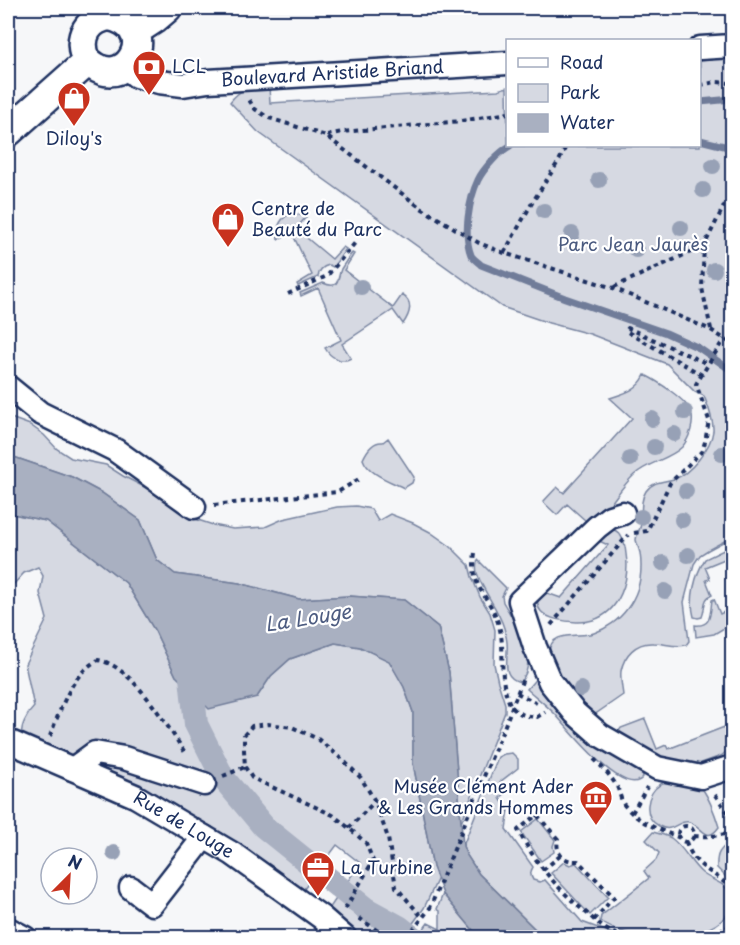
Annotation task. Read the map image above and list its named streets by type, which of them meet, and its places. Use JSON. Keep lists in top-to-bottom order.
{
  "streets": {
    "street": ["Boulevard Aristide Briand", "Rue de Louge"]
  },
  "water": ["La Louge"],
  "parks": ["Parc Jean Jaurès"],
  "places": {
    "bank": ["LCL"],
    "shop": ["Diloy's", "Centre de Beauté du Parc"],
    "museum": ["Musée Clément Ader & Les Grands Hommes"],
    "office": ["La Turbine"]
  },
  "legend": ["Road", "Park", "Water"],
  "north": "top right"
}
